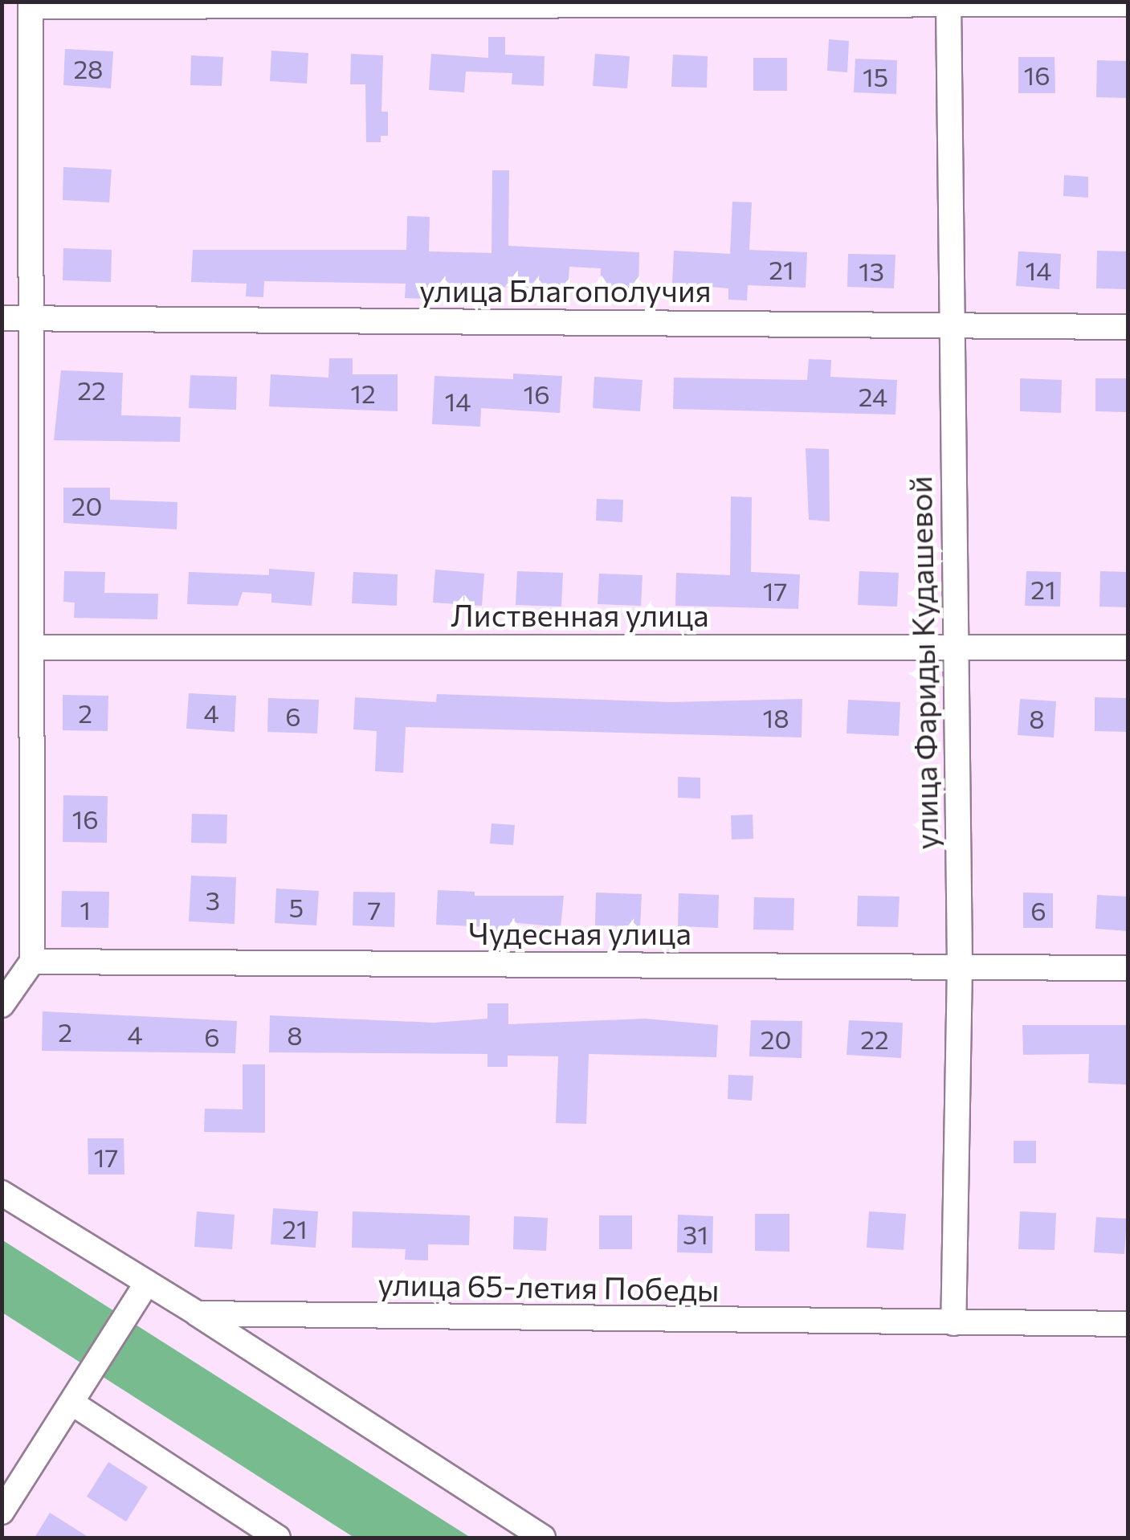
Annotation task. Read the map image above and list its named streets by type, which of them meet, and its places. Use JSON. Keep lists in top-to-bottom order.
{
  "streets": {
    "street": [
      "улица Благополучия",
      "Лиственная улица",
      "улица Фариды Кудашевой",
      "Чудесная улица",
      "улица 65-летия Победы"
    ]
  },
  "crossings": [
    ["улица Благополучия", "улица Фариды Кудашевой"],
    ["Лиственная улица", "улица Фариды Кудашевой"],
    ["улица Фариды Кудашевой", "Чудесная улица"],
    ["улица Фариды Кудашевой", "улица 65-летия Победы"]
  ],
  "house_numbers": [
    "28",
    "16",
    "15",
    "21",
    "14",
    "13",
    "22",
    "12",
    "16",
    "24",
    "14",
    "20",
    "21",
    "17",
    "2",
    "4",
    "6",
    "18",
    "8",
    "16",
    "3",
    "5",
    "1",
    "7",
    "6",
    "2",
    "4",
    "8",
    "6",
    "20",
    "22",
    "17",
    "21",
    "31"
  ]
}
